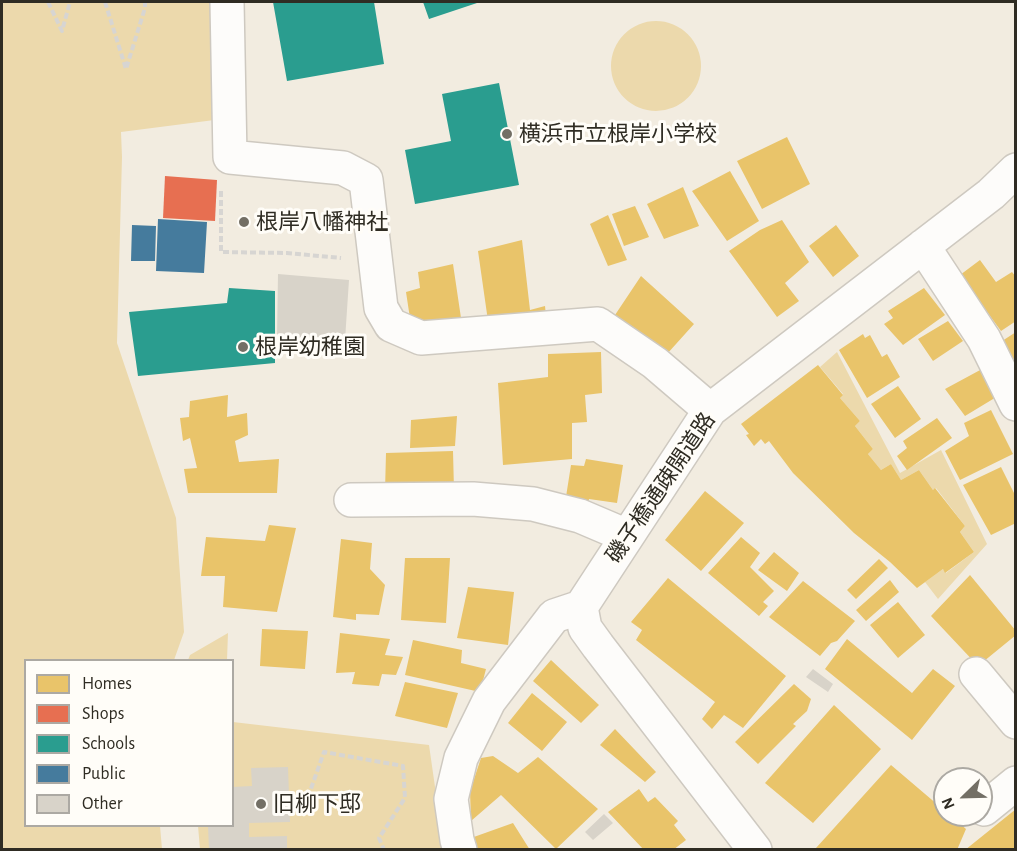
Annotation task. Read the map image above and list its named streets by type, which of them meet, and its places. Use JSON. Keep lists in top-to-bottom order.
{
  "streets": {
    "street": ["磯子橋通疎開道路"]
  },
  "places": [
    "横浜市立根岸小学校",
    "根岸八幡神社",
    "根岸幼稚園",
    "旧柳下邸"
  ],
  "legend": [
    "Homes",
    "Shops",
    "Schools",
    "Public",
    "Other"
  ],
  "north": "bottom left"
}
